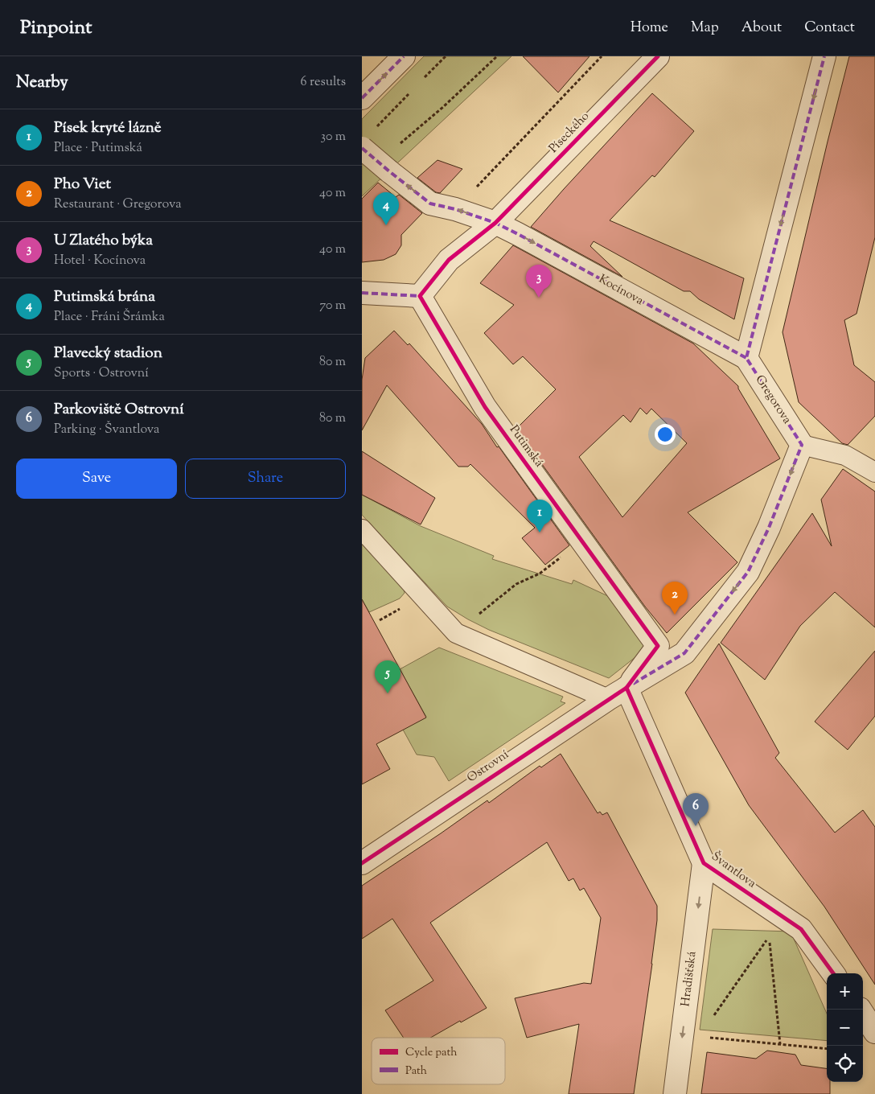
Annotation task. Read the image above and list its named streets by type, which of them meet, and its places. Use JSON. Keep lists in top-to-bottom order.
{
  "streets": {
    "street": [
      "Píseckého",
      "Kocínova",
      "Gregorova",
      "Putimská",
      "Ostrovní",
      "Švantlova",
      "Hradišťská"
    ]
  },
  "crossings": [
    ["Píseckého", "Kocínova"],
    ["Kocínova", "Gregorova"],
    ["Putimská", "Ostrovní"],
    ["Putimská", "Švantlova"],
    ["Ostrovní", "Švantlova"],
    ["Švantlova", "Hradišťská"]
  ],
  "one_way": ["Hradišťská"],
  "legend": ["Cycle path", "Path"],
  "page": {
    "header": "Pinpoint",
    "nav": [
      "Home",
      "Map",
      "About",
      "Contact"
    ],
    "heading": ["Nearby", "6 results"],
    "list": [
      {
        "mark": "1",
        "name": "Písek kryté lázně",
        "note": "Place · Putimská",
        "value": "30 m"
      },
      {
        "mark": "2",
        "name": "Pho Viet",
        "note": "Restaurant · Gregorova",
        "value": "40 m"
      },
      {
        "mark": "3",
        "name": "U Zlatého býka",
        "note": "Hotel · Kocínova",
        "value": "40 m"
      },
      {
        "mark": "4",
        "name": "Putimská brána",
        "note": "Place · Fráni Šrámka",
        "value": "70 m"
      },
      {
        "mark": "5",
        "name": "Plavecký stadion",
        "note": "Sports · Ostrovní",
        "value": "80 m"
      },
      {
        "mark": "6",
        "name": "Parkoviště Ostrovní",
        "note": "Parking · Švantlova",
        "value": "80 m"
      }
    ],
    "pins": [
      "4",
      "3",
      "1",
      "2",
      "5",
      "6"
    ],
    "buttons": ["Save", "Share"],
    "map_buttons": ["+", "−"]
  }
}
